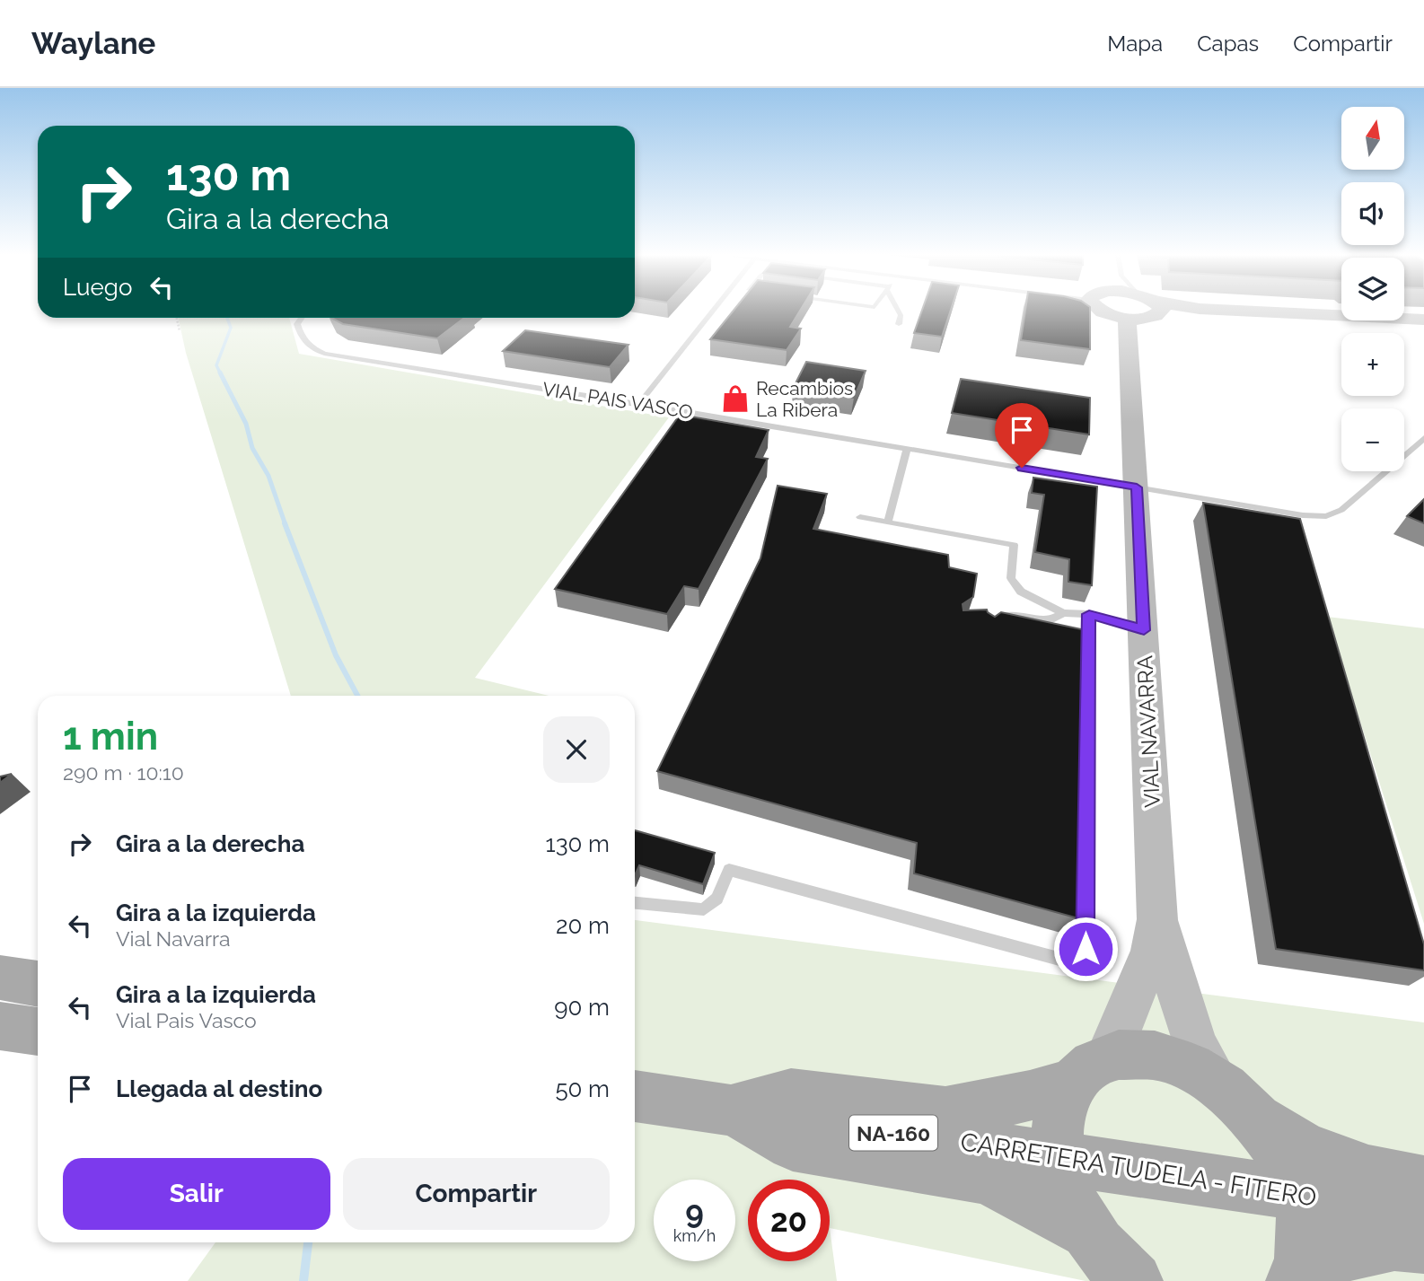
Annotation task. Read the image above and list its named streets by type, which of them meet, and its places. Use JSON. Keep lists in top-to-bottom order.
{
  "streets": {
    "main road": ["NA-160", "CARRETERA TUDELA - FITERO"],
    "street": ["VIAL NAVARRA"],
    "lane": ["VIAL PAIS VASCO"]
  },
  "crossings": [
    ["VIAL PAIS VASCO", "VIAL NAVARRA"]
  ],
  "places": {
    "shop": ["Recambios La Ribera"]
  },
  "north": "top",
  "page": {
    "header": "Waylane",
    "nav": ["Mapa", "Capas", "Compartir"],
    "map_buttons": ["+", "−"],
    "turn": ["130 m", "Gira a la derecha"],
    "then": "Luego",
    "heading": ["1 min", "290 m · 10:10"],
    "list": [
      {
        "name": "Gira a la derecha",
        "value": "130 m"
      },
      {
        "name": "Gira a la izquierda",
        "note": "Vial Navarra",
        "value": "20 m"
      },
      {
        "name": "Gira a la izquierda",
        "note": "Vial Pais Vasco",
        "value": "90 m"
      },
      {
        "name": "Llegada al destino",
        "value": "50 m"
      }
    ],
    "buttons": ["Salir", "Compartir"],
    "speed": "9 km/h",
    "limit": "20"
  }
}
